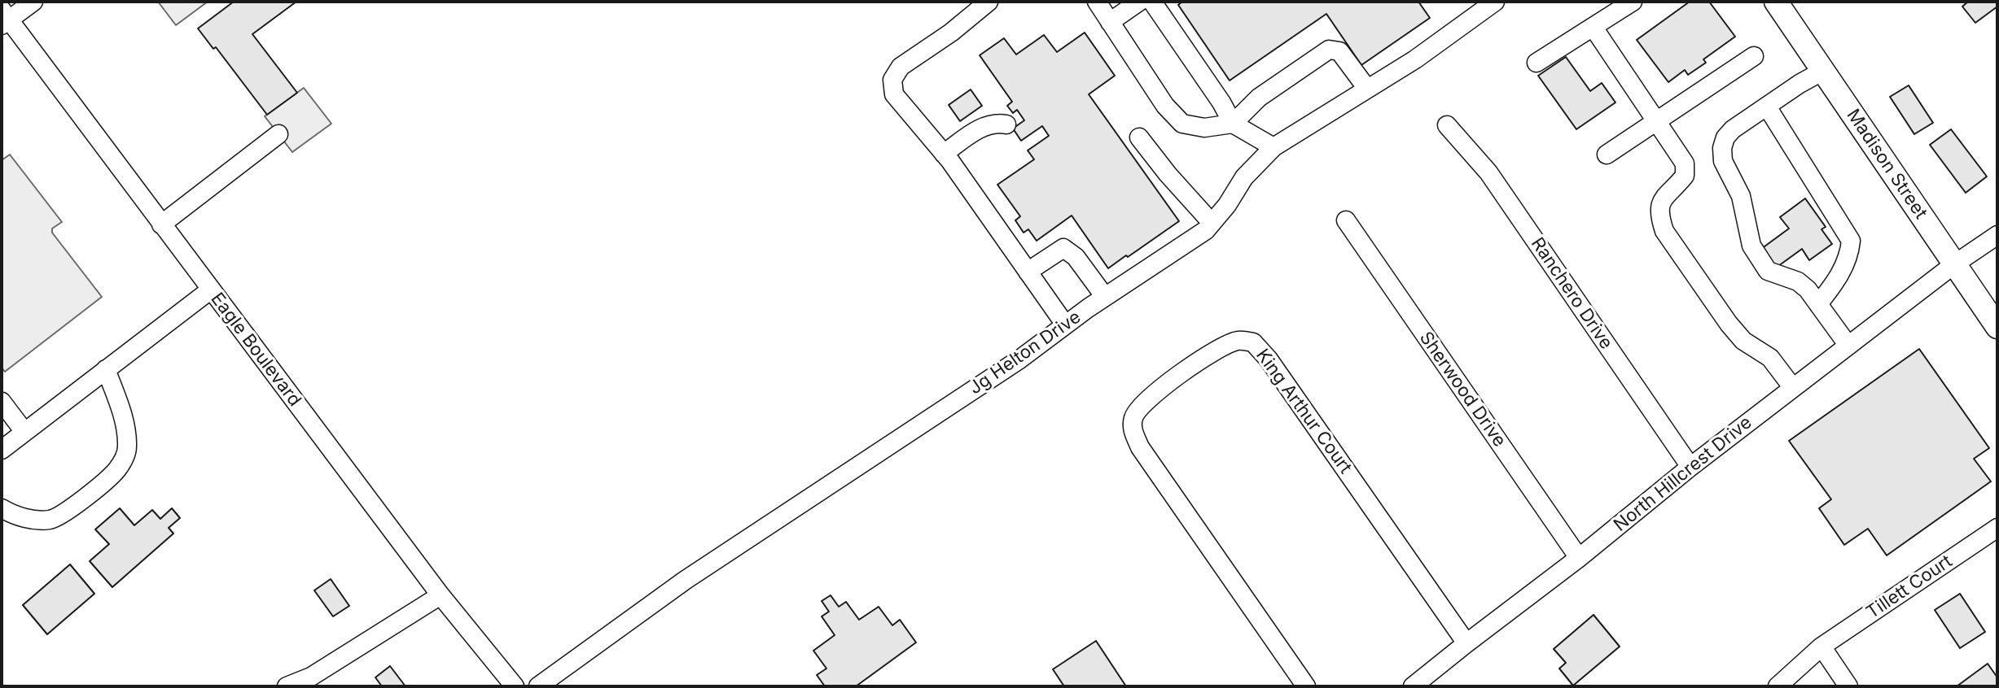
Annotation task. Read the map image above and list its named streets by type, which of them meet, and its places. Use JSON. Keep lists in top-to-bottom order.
{
  "streets": {
    "main road": ["Madison Street"],
    "street": [
      "Ranchero Drive",
      "Eagle Boulevard",
      "Jg Helton Drive",
      "Sherwood Drive",
      "King Arthur Court",
      "North Hillcrest Drive",
      "Tillett Court"
    ]
  },
  "crossings": [
    ["Madison Street", "North Hillcrest Drive"],
    ["Ranchero Drive", "North Hillcrest Drive"],
    ["Sherwood Drive", "North Hillcrest Drive"],
    ["King Arthur Court", "North Hillcrest Drive"]
  ]
}
